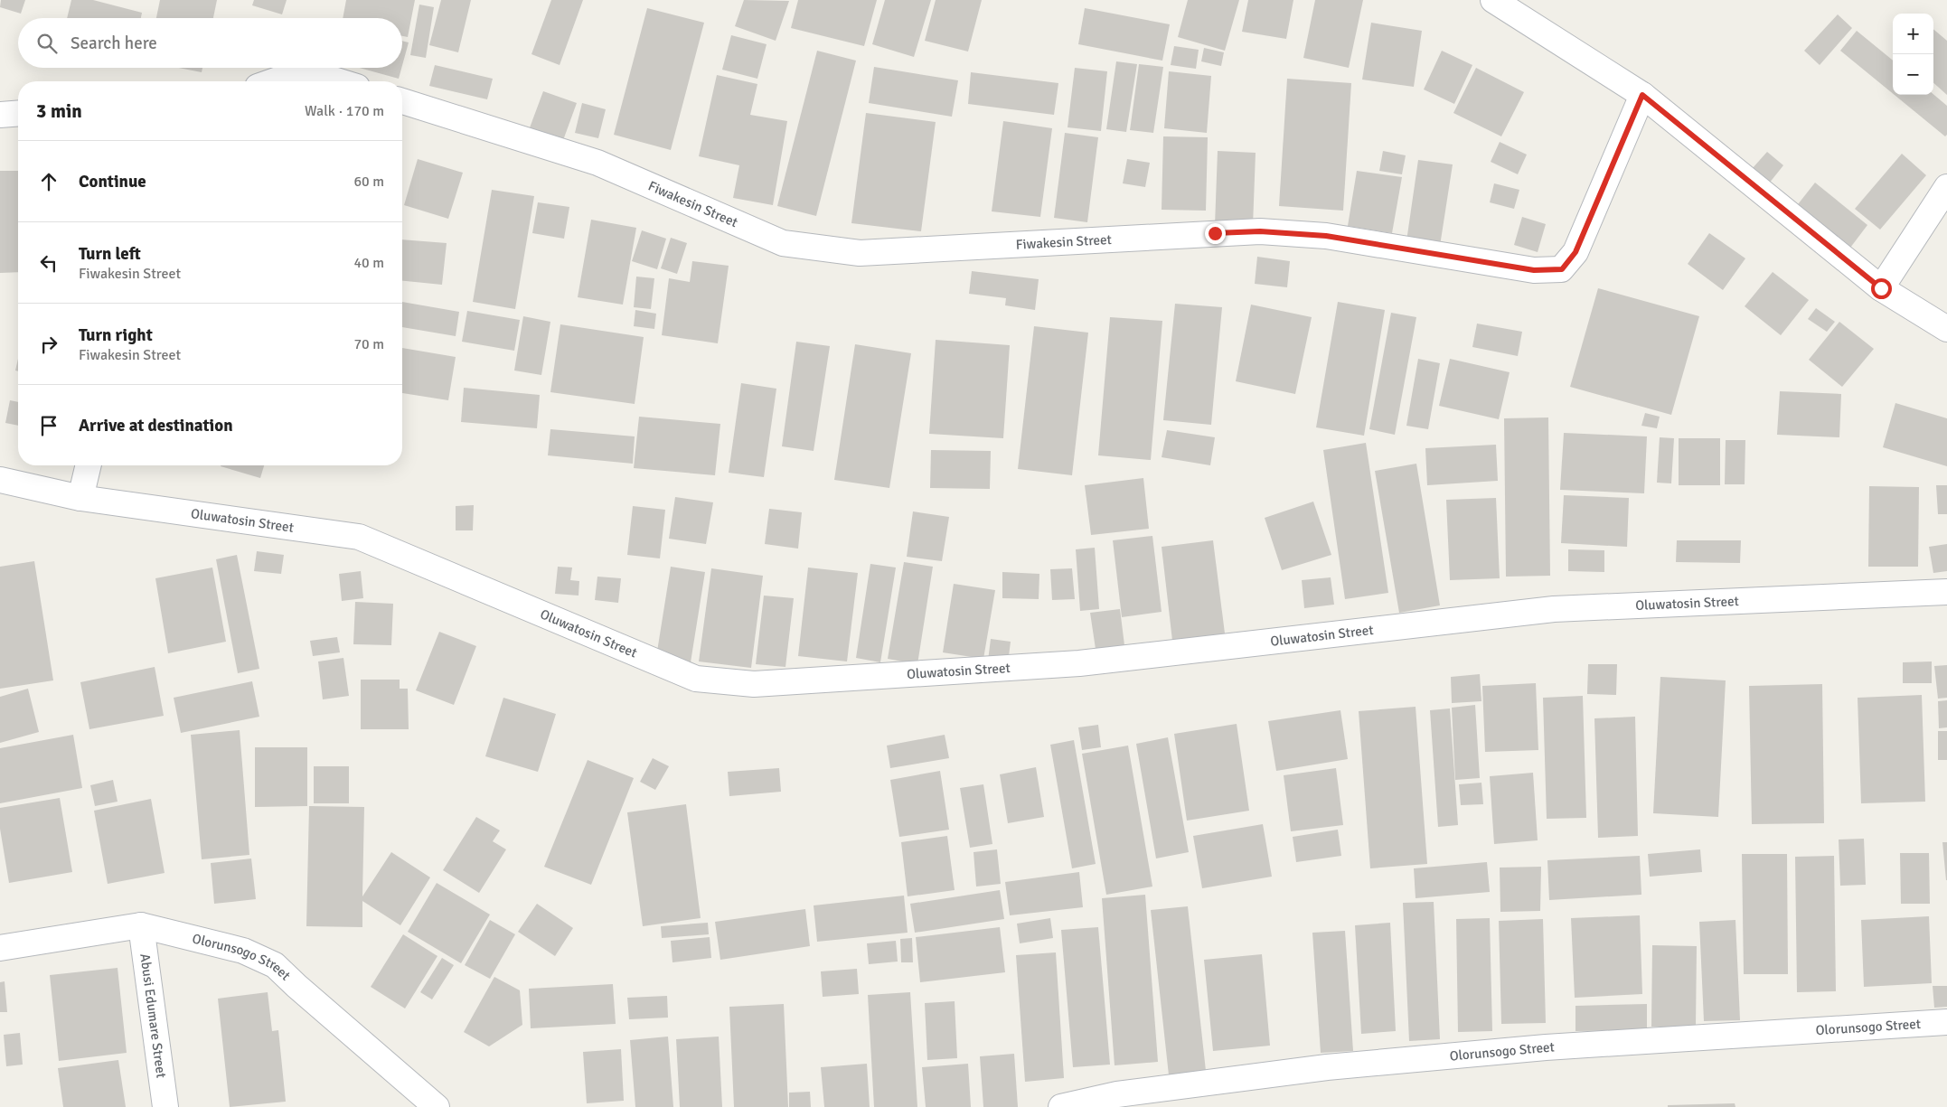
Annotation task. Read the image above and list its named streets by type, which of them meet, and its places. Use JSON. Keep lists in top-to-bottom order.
{
  "streets": {
    "street": [
      "Fiwakesin Street",
      "Oluwatosin Street",
      "Olorunsogo Street",
      "Abusi Edumare Street"
    ]
  },
  "crossings": [
    ["Olorunsogo Street", "Abusi Edumare Street"]
  ],
  "page": {
    "map_buttons": ["+", "−"],
    "search": "Search here",
    "heading": ["3 min", "Walk · 170 m"],
    "list": [
      ["Continue", "60 m"],
      ["Turn left", "Fiwakesin Street", "40 m"],
      ["Turn right", "Fiwakesin Street", "70 m"],
      "Arrive at destination"
    ]
  }
}
